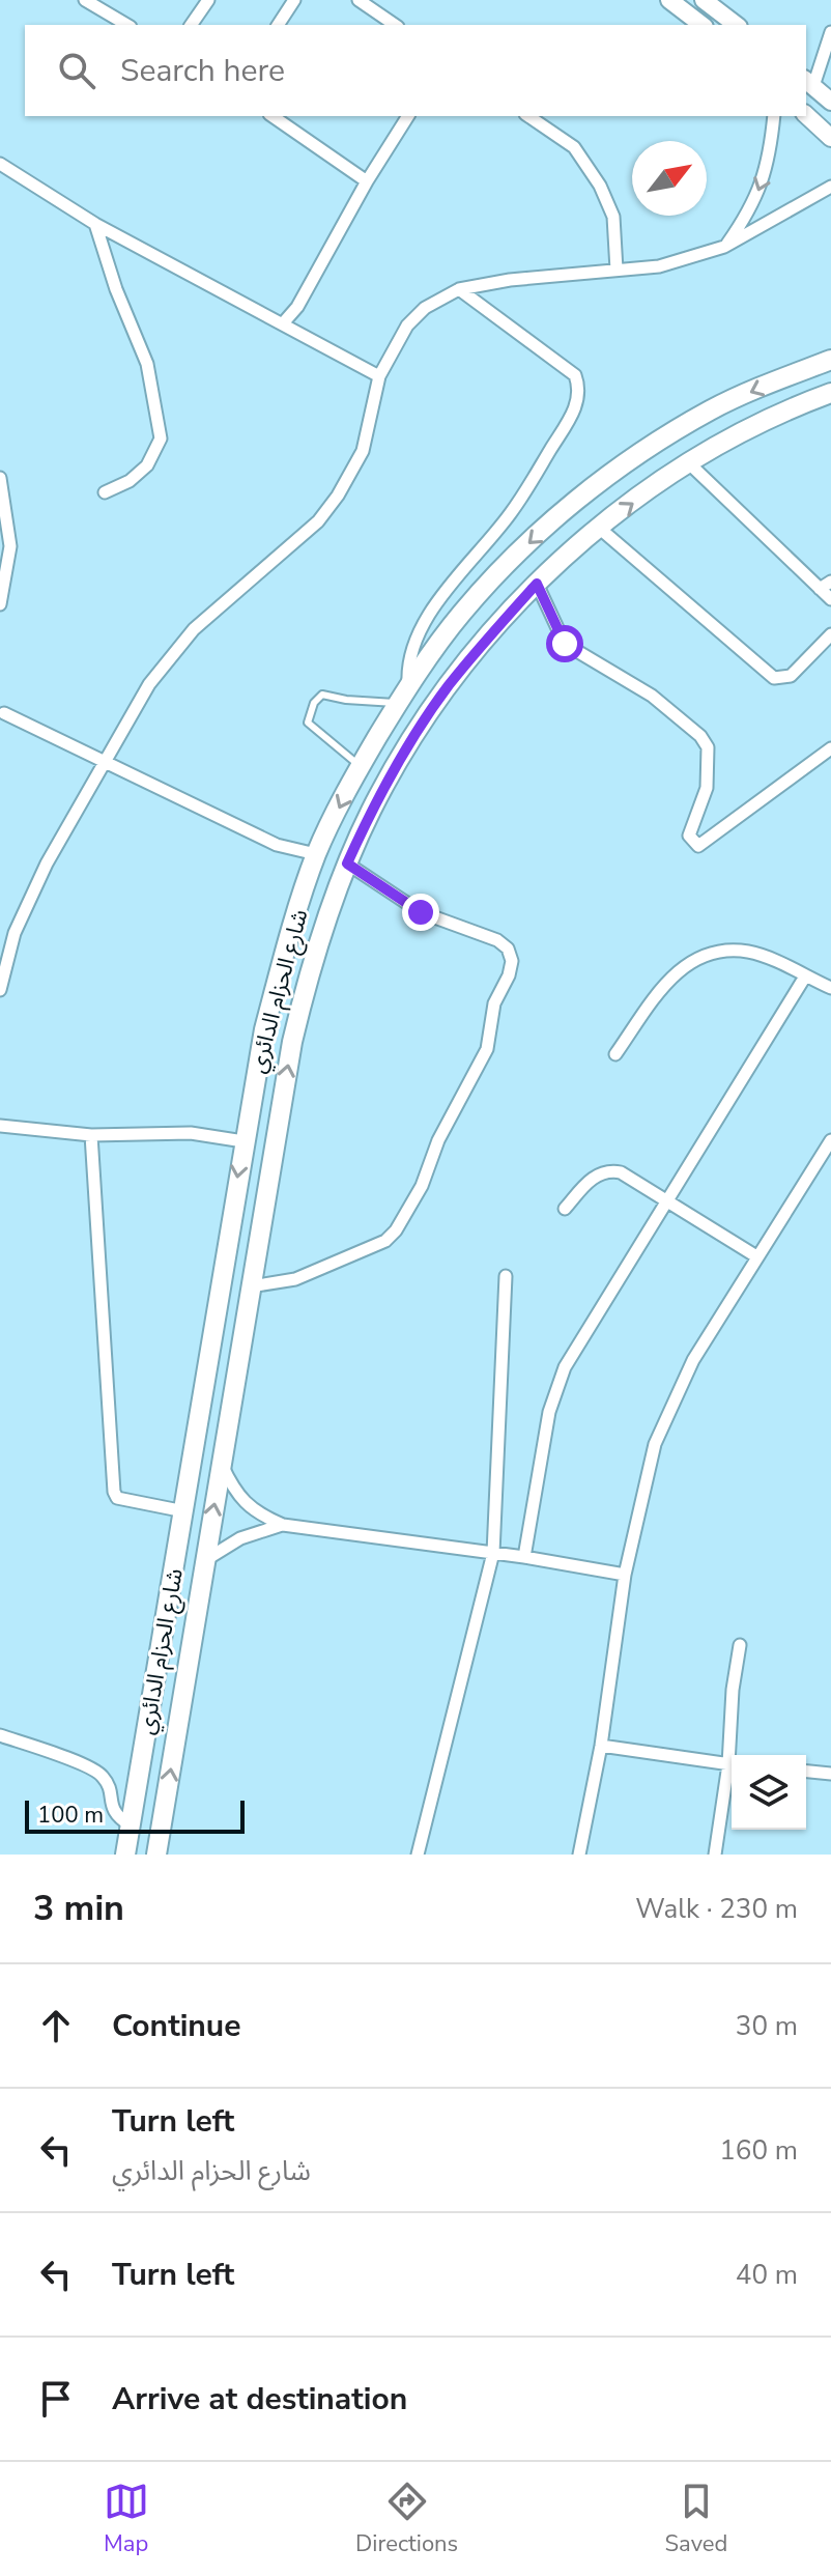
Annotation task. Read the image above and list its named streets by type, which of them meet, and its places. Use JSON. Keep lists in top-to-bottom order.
{
  "streets": {
    "main road": ["شارع الحزام الدائري"]
  },
  "scale_bar": "100 m",
  "north": "top right",
  "page": {
    "search": "Search here",
    "scale": "100 m",
    "heading": ["3 min", "Walk · 230 m"],
    "list": [
      ["Continue", "30 m"],
      ["Turn left", "شارع الحزام الدائري", "160 m"],
      ["Turn left", "40 m"],
      "Arrive at destination"
    ],
    "nav": ["Map", "Directions", "Saved"]
  }
}
